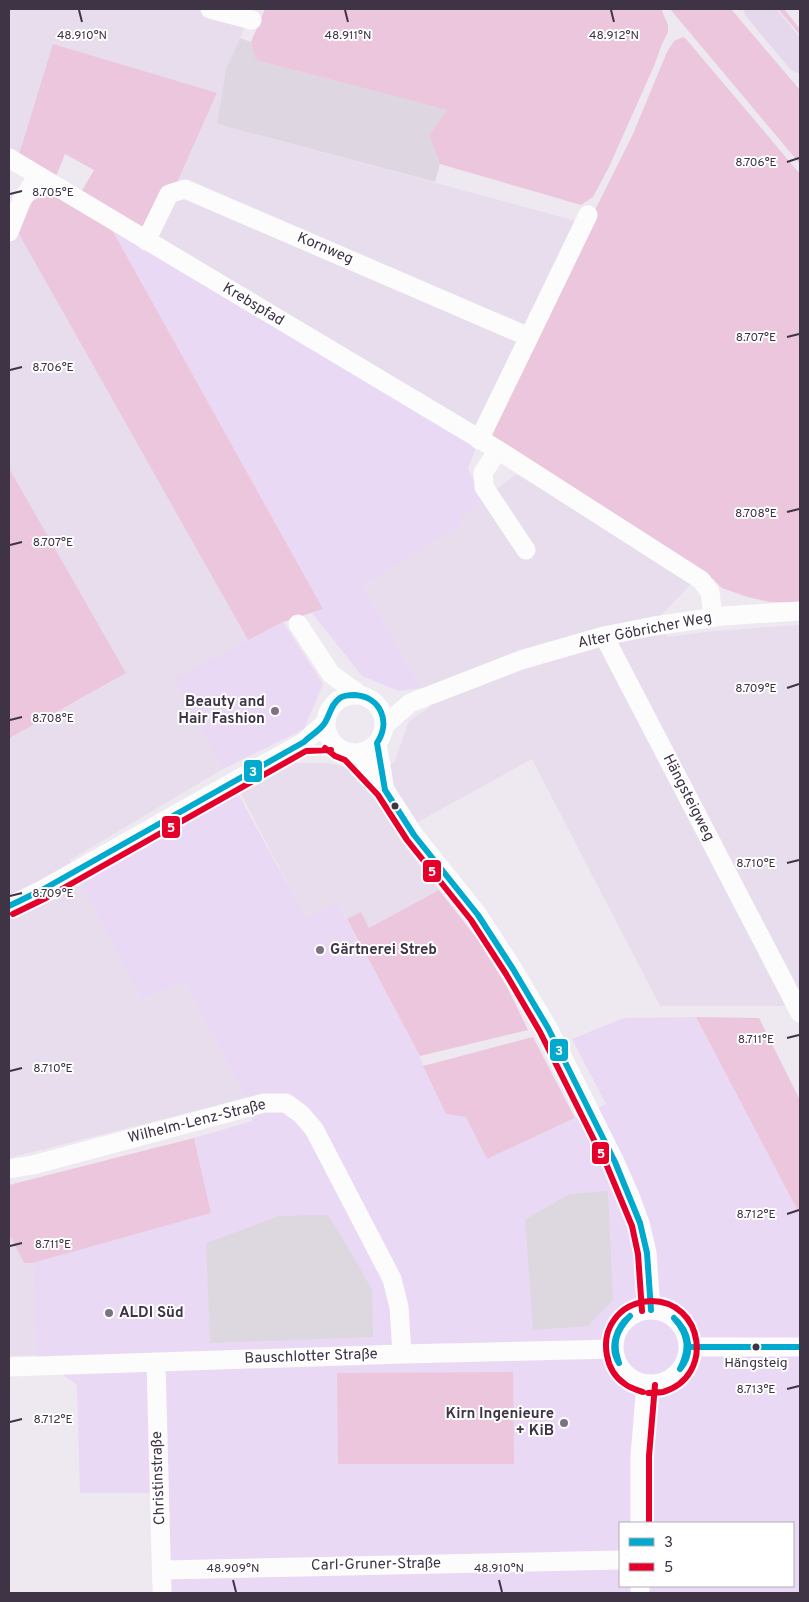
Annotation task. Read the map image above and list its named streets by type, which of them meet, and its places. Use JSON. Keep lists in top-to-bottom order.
{
  "streets": {
    "street": [
      "Kornweg",
      "Krebspfad",
      "Alter Göbricher Weg",
      "Hängsteigweg",
      "Wilhelm-Lenz-Straße",
      "Bauschlotter Straße",
      "Christinstraße",
      "Carl-Gruner-Straße"
    ]
  },
  "crossings": [
    ["Kornweg", "Krebspfad"],
    ["Krebspfad", "Alter Göbricher Weg"],
    ["Alter Göbricher Weg", "Hängsteigweg"],
    ["Wilhelm-Lenz-Straße", "Bauschlotter Straße"],
    ["Bauschlotter Straße", "Christinstraße"],
    ["Christinstraße", "Carl-Gruner-Straße"]
  ],
  "places": [
    "Beauty and Hair Fashion",
    "Gärtnerei Streb",
    "ALDI Süd",
    "Hängsteig",
    "Kirn Ingenieure + KiB"
  ],
  "lines": ["transit line 3", "transit line 5"],
  "legend": ["3", "5"],
  "coordinates": [
    "48.910°N",
    "48.911°N",
    "48.912°N",
    "8.706°E",
    "8.705°E",
    "8.707°E",
    "8.708°E",
    "8.709°E",
    "8.710°E",
    "8.711°E",
    "8.712°E",
    "8.713°E",
    "48.909°N"
  ]
}
